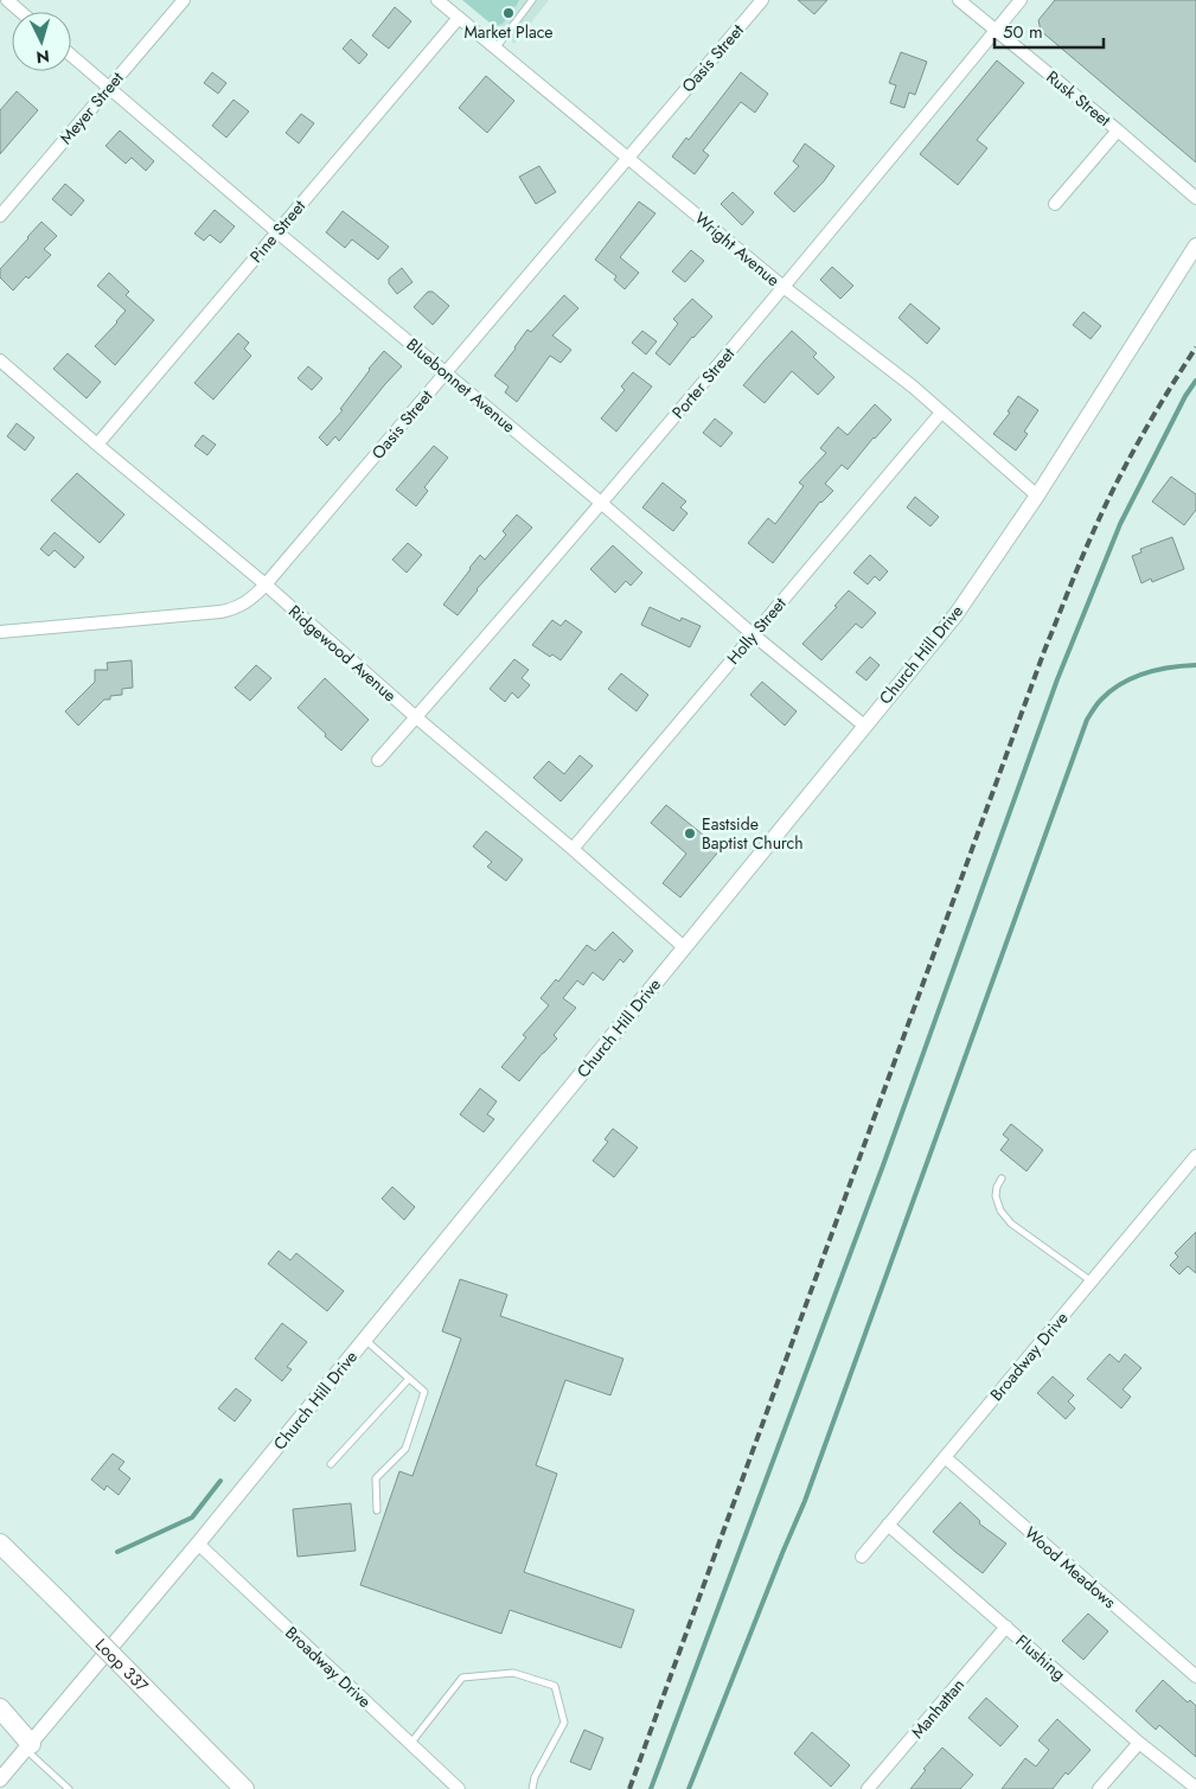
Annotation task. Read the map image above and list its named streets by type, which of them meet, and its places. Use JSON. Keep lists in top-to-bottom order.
{
  "streets": {
    "main road": ["Loop 337"],
    "street": [
      "Oasis Street",
      "Rusk Street",
      "Meyer Street",
      "Pine Street",
      "Wright Avenue",
      "Porter Street",
      "Bluebonnet Avenue",
      "Holly Street",
      "Ridgewood Avenue",
      "Church Hill Drive",
      "Broadway Drive",
      "Wood Meadows",
      "Flushing",
      "Manhattan"
    ]
  },
  "crossings": [
    ["Oasis Street", "Wright Avenue"],
    ["Oasis Street", "Bluebonnet Avenue"],
    ["Oasis Street", "Ridgewood Avenue"],
    ["Rusk Street", "Porter Street"],
    ["Meyer Street", "Bluebonnet Avenue"],
    ["Pine Street", "Wright Avenue"],
    ["Pine Street", "Bluebonnet Avenue"],
    ["Pine Street", "Ridgewood Avenue"],
    ["Wright Avenue", "Porter Street"],
    ["Wright Avenue", "Holly Street"],
    ["Wright Avenue", "Church Hill Drive"],
    ["Porter Street", "Bluebonnet Avenue"],
    ["Porter Street", "Ridgewood Avenue"],
    ["Bluebonnet Avenue", "Holly Street"],
    ["Bluebonnet Avenue", "Church Hill Drive"],
    ["Holly Street", "Ridgewood Avenue"],
    ["Ridgewood Avenue", "Church Hill Drive"],
    ["Church Hill Drive", "Broadway Drive"],
    ["Broadway Drive", "Wood Meadows"],
    ["Broadway Drive", "Flushing"],
    ["Flushing", "Manhattan"]
  ],
  "places": ["Market Place", "Eastside Baptist Church"],
  "scale_bar": "50 m",
  "north": "bottom"
}
